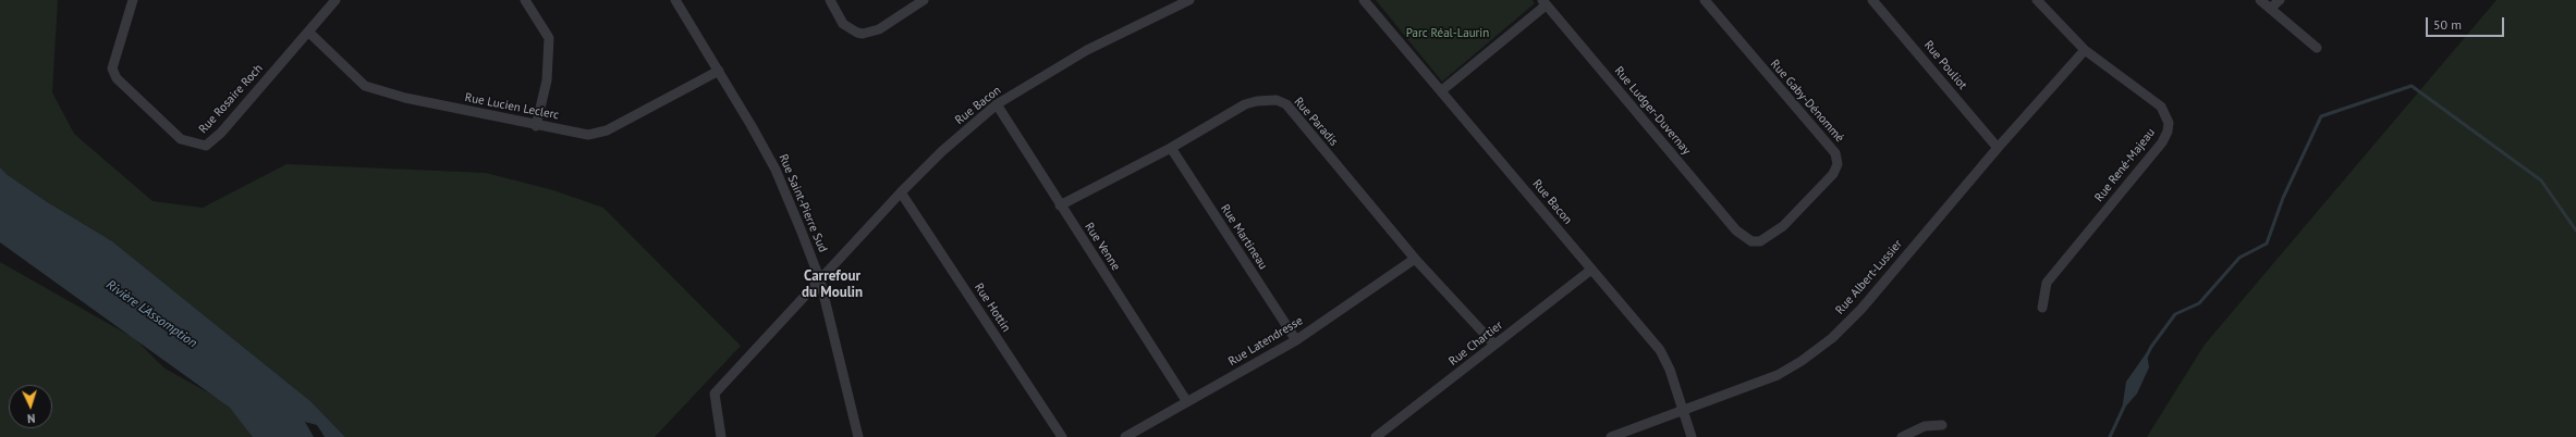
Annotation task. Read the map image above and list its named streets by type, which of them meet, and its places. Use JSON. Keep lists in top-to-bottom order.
{
  "streets": {
    "street": [
      "Rue Pouliot",
      "Rue Rosaire Roch",
      "Rue Gaby-Dénommé",
      "Rue Bacon",
      "Rue Lucien Leclerc",
      "Rue Ludger-Duvernay",
      "Rue Paradis",
      "Rue René-Majeau",
      "Rue Saint-Pierre Sud",
      "Rue Martineau",
      "Rue Venne",
      "Rue Albert-Lussier",
      "Rue Hottin",
      "Rue Latendresse",
      "Rue Chartier"
    ]
  },
  "crossings": [
    ["Rue Pouliot", "Rue Albert-Lussier"],
    ["Rue Rosaire Roch", "Rue Lucien Leclerc"],
    ["Rue Gaby-Dénommé", "Rue Ludger-Duvernay"],
    ["Rue Bacon", "Rue Saint-Pierre Sud"],
    ["Rue Bacon", "Rue Venne"],
    ["Rue Bacon", "Rue Albert-Lussier"],
    ["Rue Bacon", "Rue Hottin"],
    ["Rue Bacon", "Rue Chartier"],
    ["Rue Lucien Leclerc", "Rue Saint-Pierre Sud"],
    ["Rue Paradis", "Rue Martineau"],
    ["Rue Paradis", "Rue Venne"],
    ["Rue Paradis", "Rue Latendresse"],
    ["Rue Paradis", "Rue Chartier"],
    ["Rue René-Majeau", "Rue Albert-Lussier"],
    ["Rue Martineau", "Rue Latendresse"],
    ["Rue Venne", "Rue Latendresse"]
  ],
  "districts": ["Carrefour du Moulin"],
  "water": ["Rivière L'Assomption"],
  "parks": ["Parc Réal-Laurin"],
  "scale_bar": "50 m",
  "north": "bottom"
}
